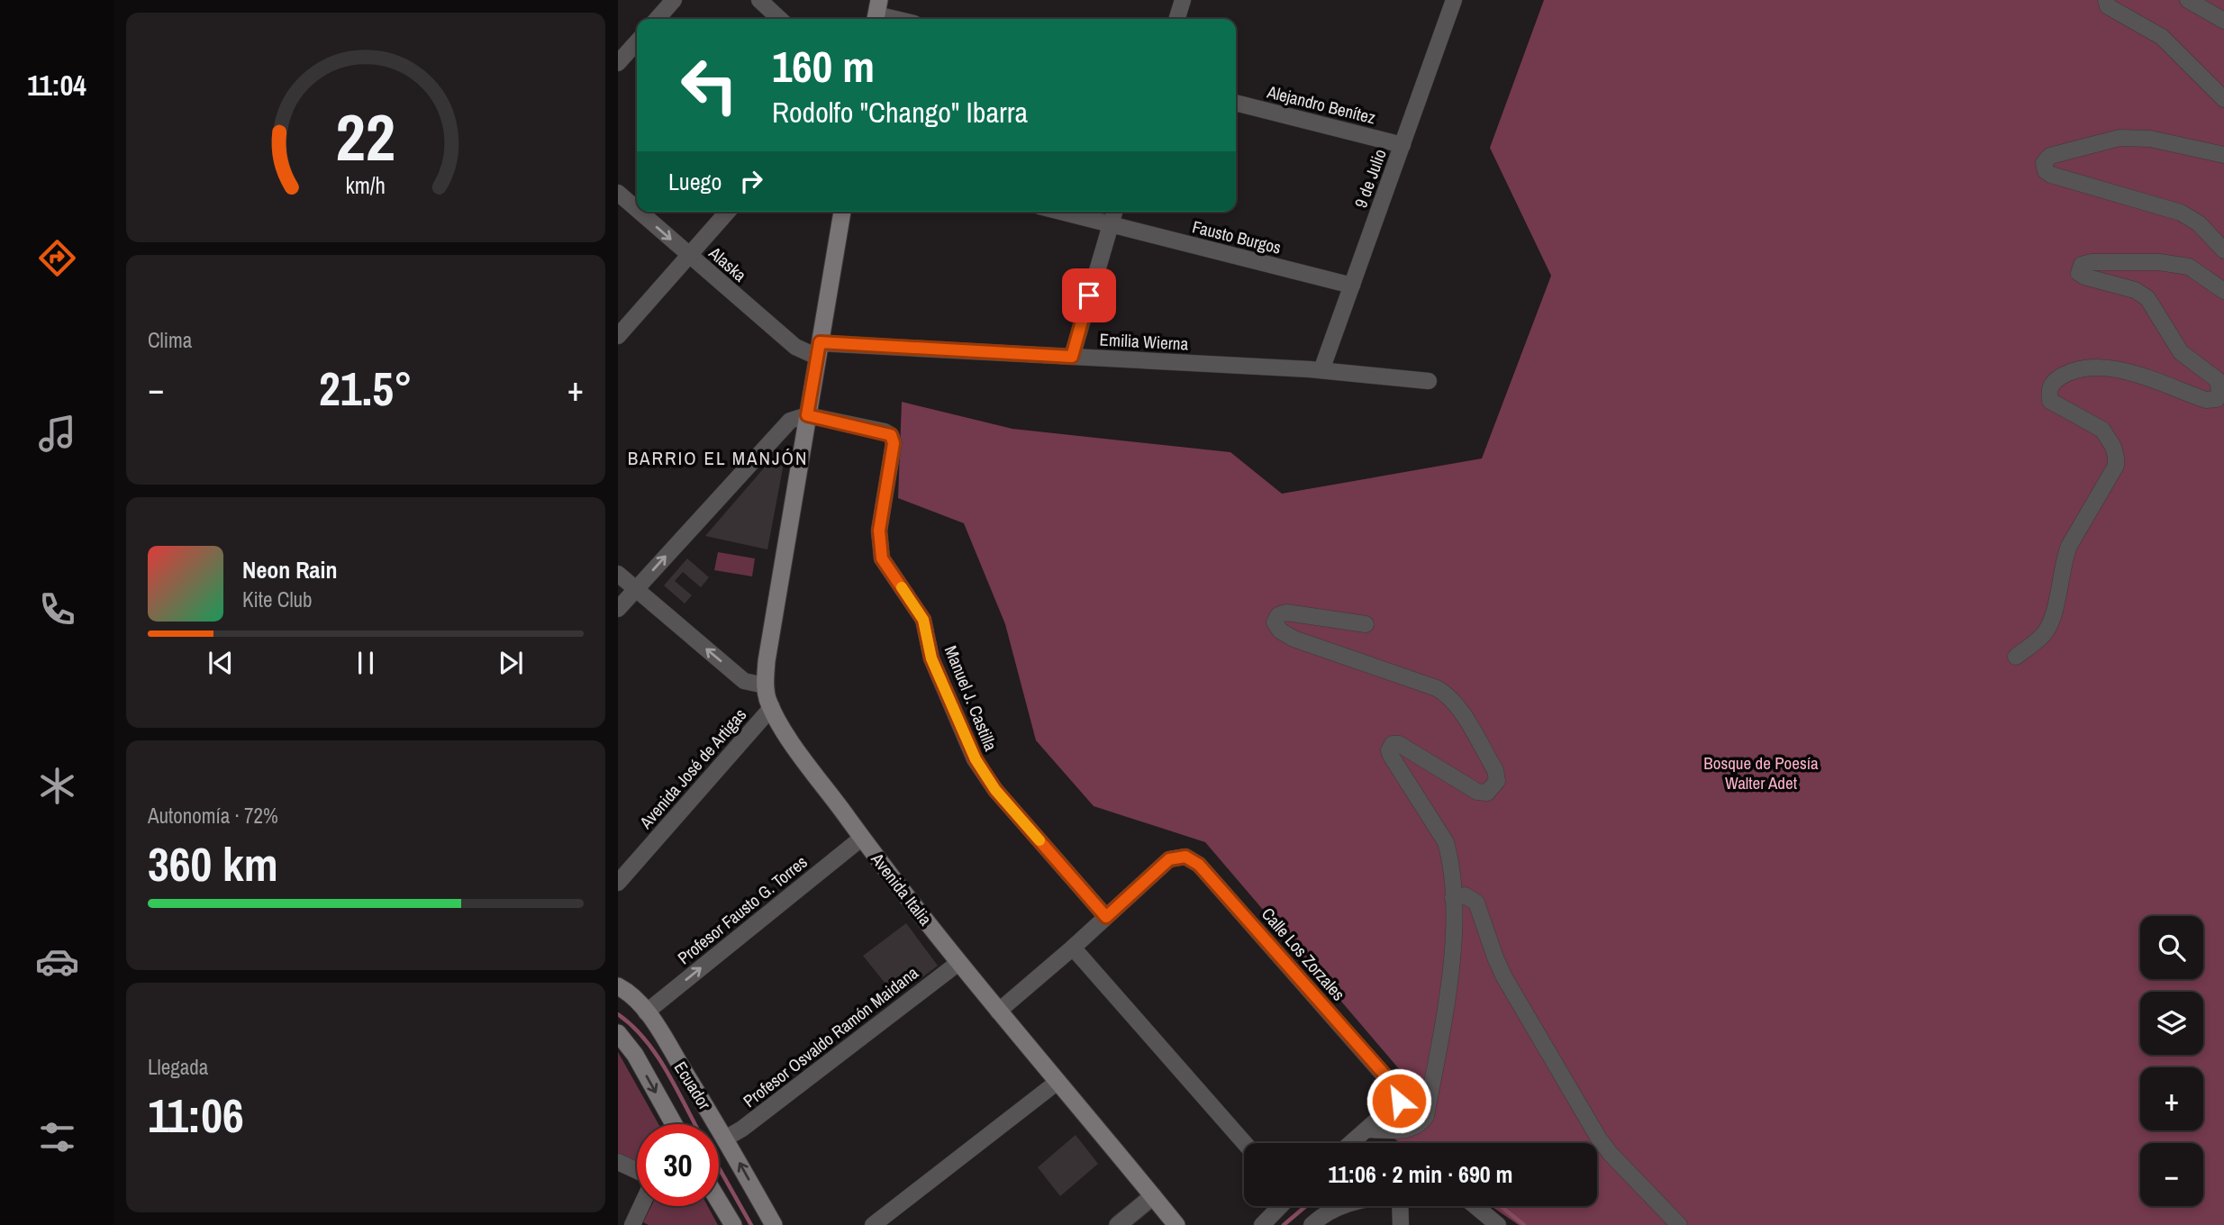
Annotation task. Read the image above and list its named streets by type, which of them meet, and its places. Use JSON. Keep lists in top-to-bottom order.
{
  "streets": {
    "main road": ["Avenida Italia", "Ecuador"],
    "street": [
      "Alejandro Benítez",
      "9 de Julio",
      "Fausto Burgos",
      "Alaska",
      "Emilia Wierna",
      "Manuel J. Castilla",
      "Avenida José de Artigas",
      "Profesor Fausto G. Torres",
      "Calle Los Zorzales",
      "Profesor Osvaldo Ramón Maidana"
    ]
  },
  "crossings": [
    ["Alejandro Benítez", "9 de Julio"],
    ["9 de Julio", "Fausto Burgos"],
    ["9 de Julio", "Emilia Wierna"],
    ["Alaska", "Emilia Wierna"],
    ["Manuel J. Castilla", "Calle Los Zorzales"],
    ["Avenida José de Artigas", "Avenida Italia"],
    ["Avenida Italia", "Profesor Fausto G. Torres"],
    ["Avenida Italia", "Profesor Osvaldo Ramón Maidana"],
    ["Profesor Fausto G. Torres", "Ecuador"],
    ["Profesor Osvaldo Ramón Maidana", "Ecuador"]
  ],
  "one_way": ["Alaska", "Profesor Fausto G. Torres"],
  "districts": ["BARRIO EL MANJÓN"],
  "parks": ["Bosque de Poesía Walter Adet"],
  "page": {
    "tabs": "11:04",
    "turn": ["160 m", "Rodolfo \"Chango\" Ibarra"],
    "then": "Luego",
    "tile": [
      "Clima",
      ["Autonomía · 72%", "360 km"],
      ["Llegada", "11:06"]
    ],
    "heat": ["−", "21.5°", "+"],
    "song": ["Neon Rain", "Kite Club"],
    "map_buttons": ["+", "−"],
    "limit": "30",
    "trip": "11:06 · 2 min · 690 m",
    "gauge": ["22", "km/h"]
  }
}
